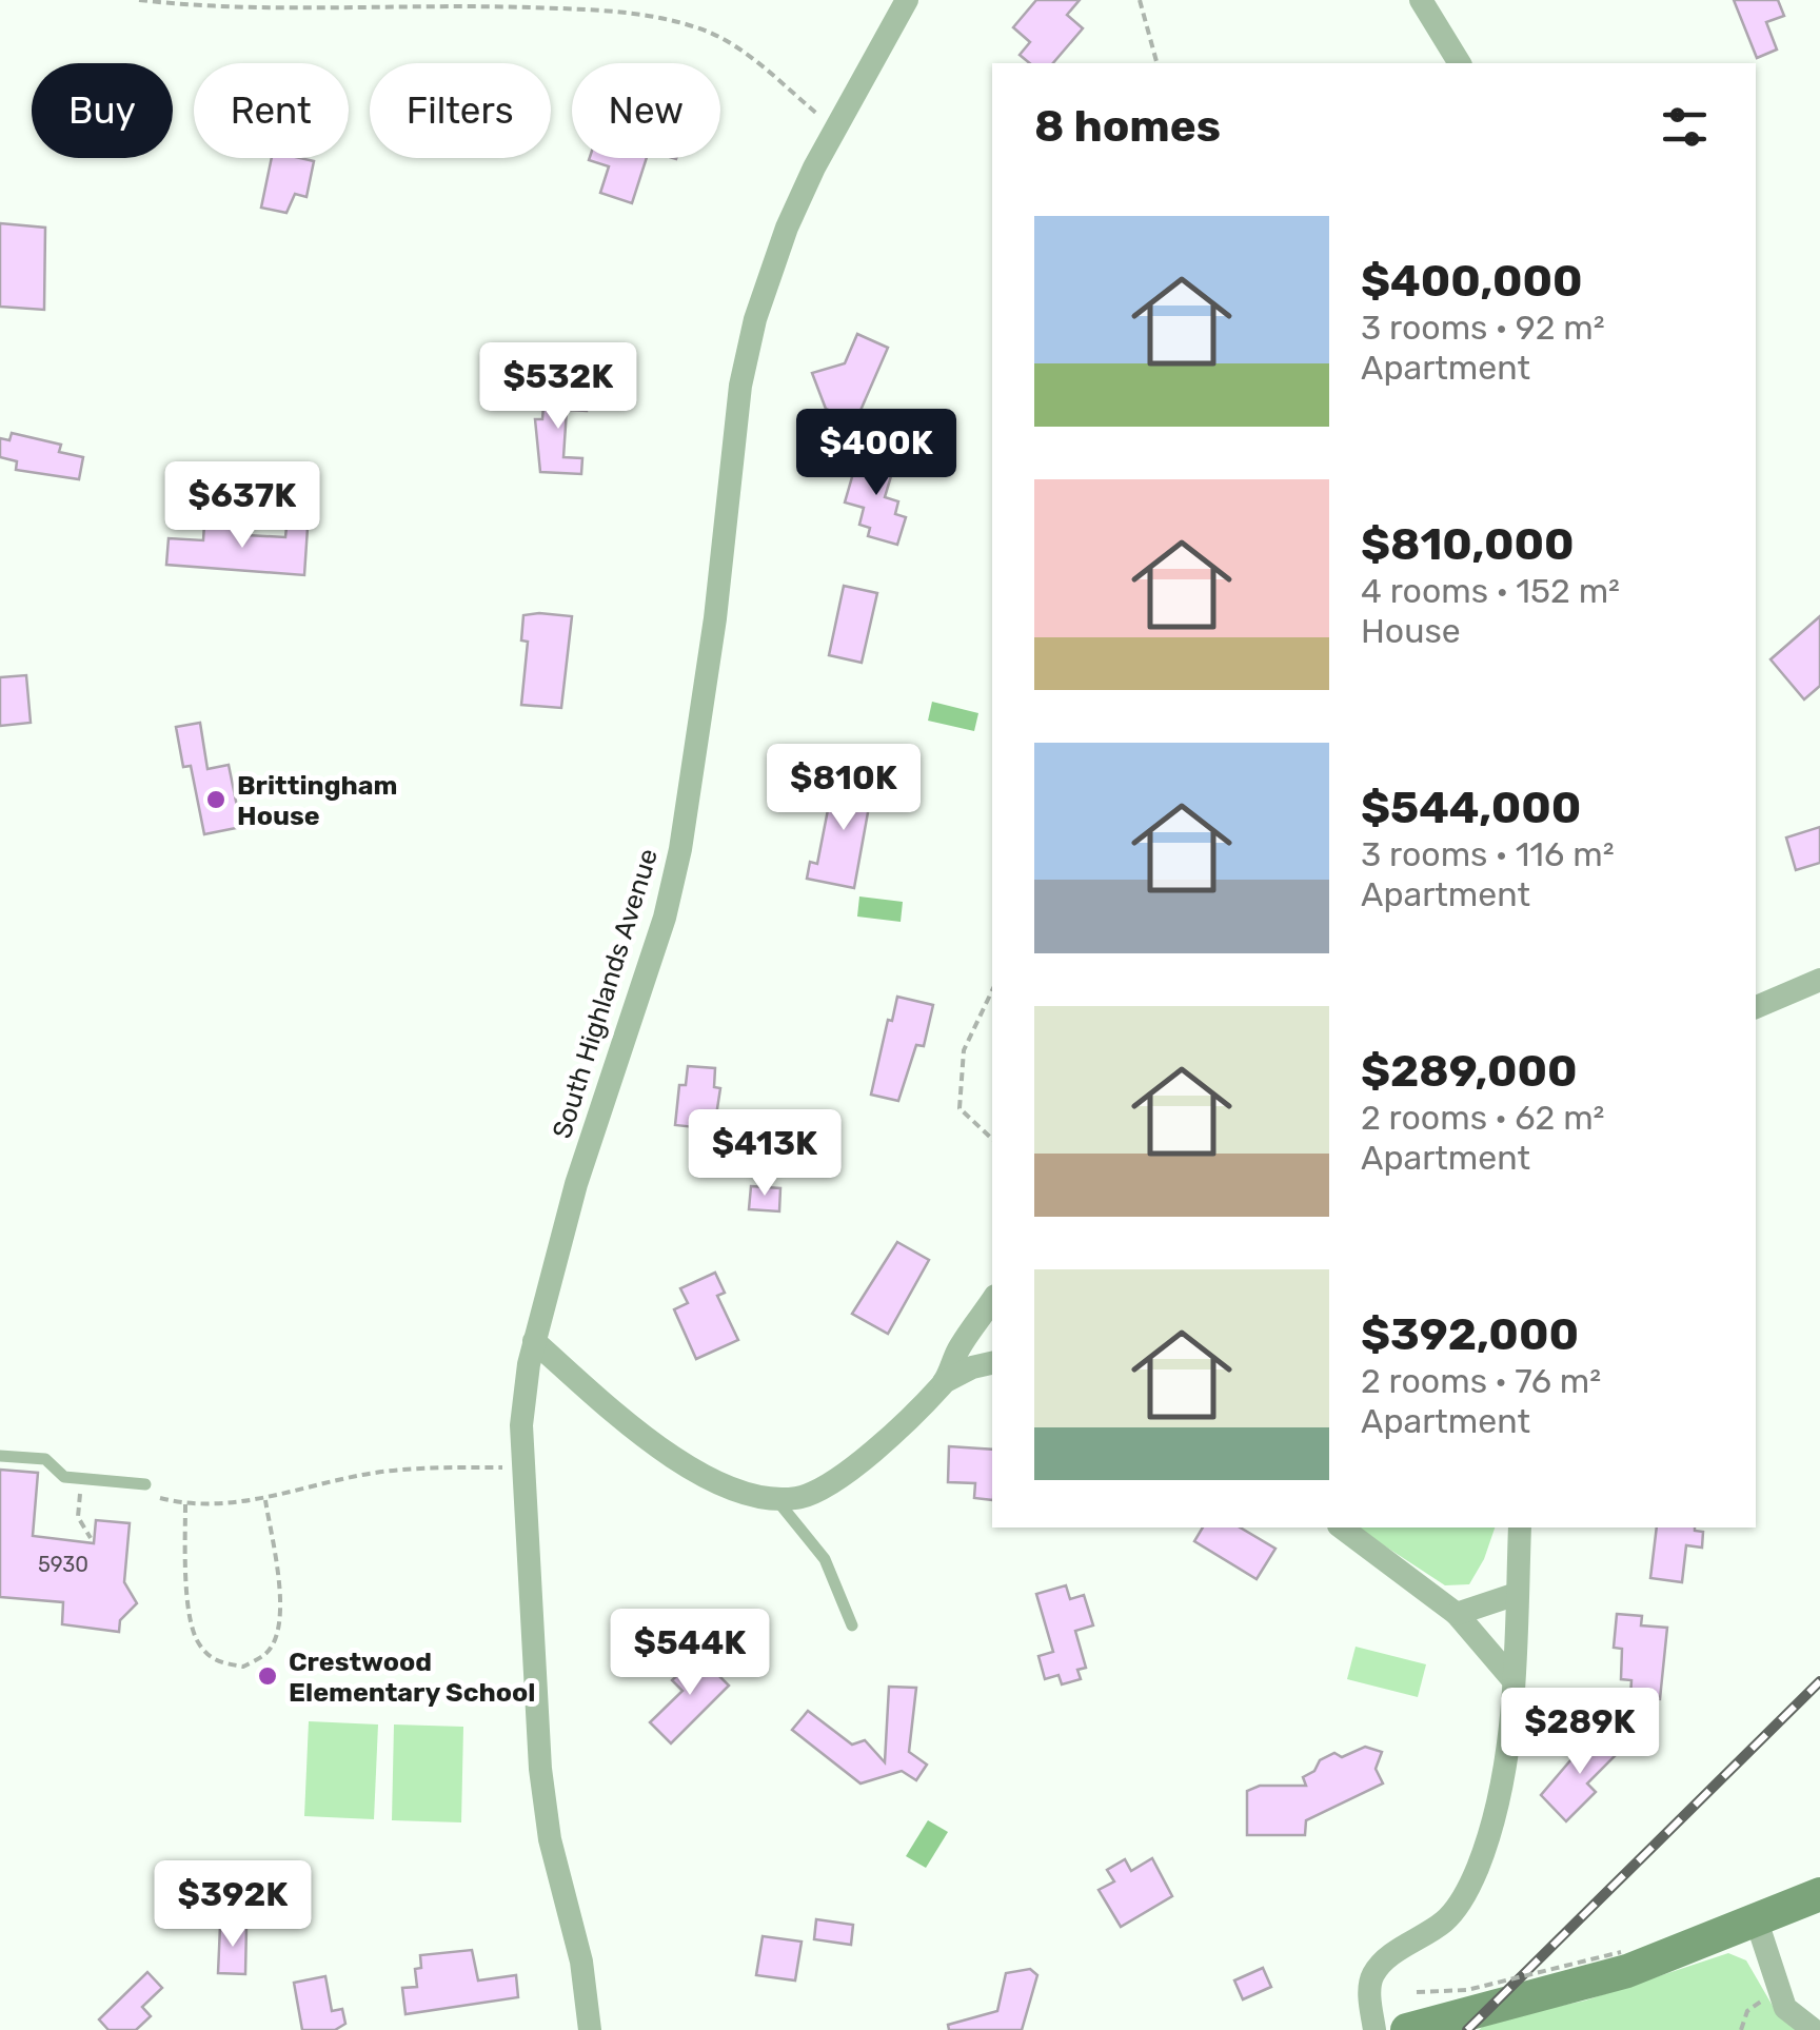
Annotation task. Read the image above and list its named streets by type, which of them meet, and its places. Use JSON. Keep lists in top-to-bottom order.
{
  "streets": {
    "street": ["South Highlands Avenue"]
  },
  "places": ["Brittingham House", "Crestwood Elementary School"],
  "house_numbers": ["5930"],
  "page": {
    "chip": [
      "Buy",
      "Rent",
      "Filters",
      "New"
    ],
    "heading": "8 homes",
    "list": [
      {
        "name": "$400,000",
        "note": "3 rooms · 92 m² · Apartment"
      },
      {
        "name": "$810,000",
        "note": "4 rooms · 152 m² · House"
      },
      {
        "name": "$544,000",
        "note": "3 rooms · 116 m² · Apartment"
      },
      {
        "name": "$289,000",
        "note": "2 rooms · 62 m² · Apartment"
      },
      {
        "name": "$392,000",
        "note": "2 rooms · 76 m² · Apartment"
      }
    ],
    "price": [
      "$532K",
      "$400K",
      "$637K",
      "$810K",
      "$413K",
      "$544K",
      "$289K",
      "$392K"
    ]
  }
}
